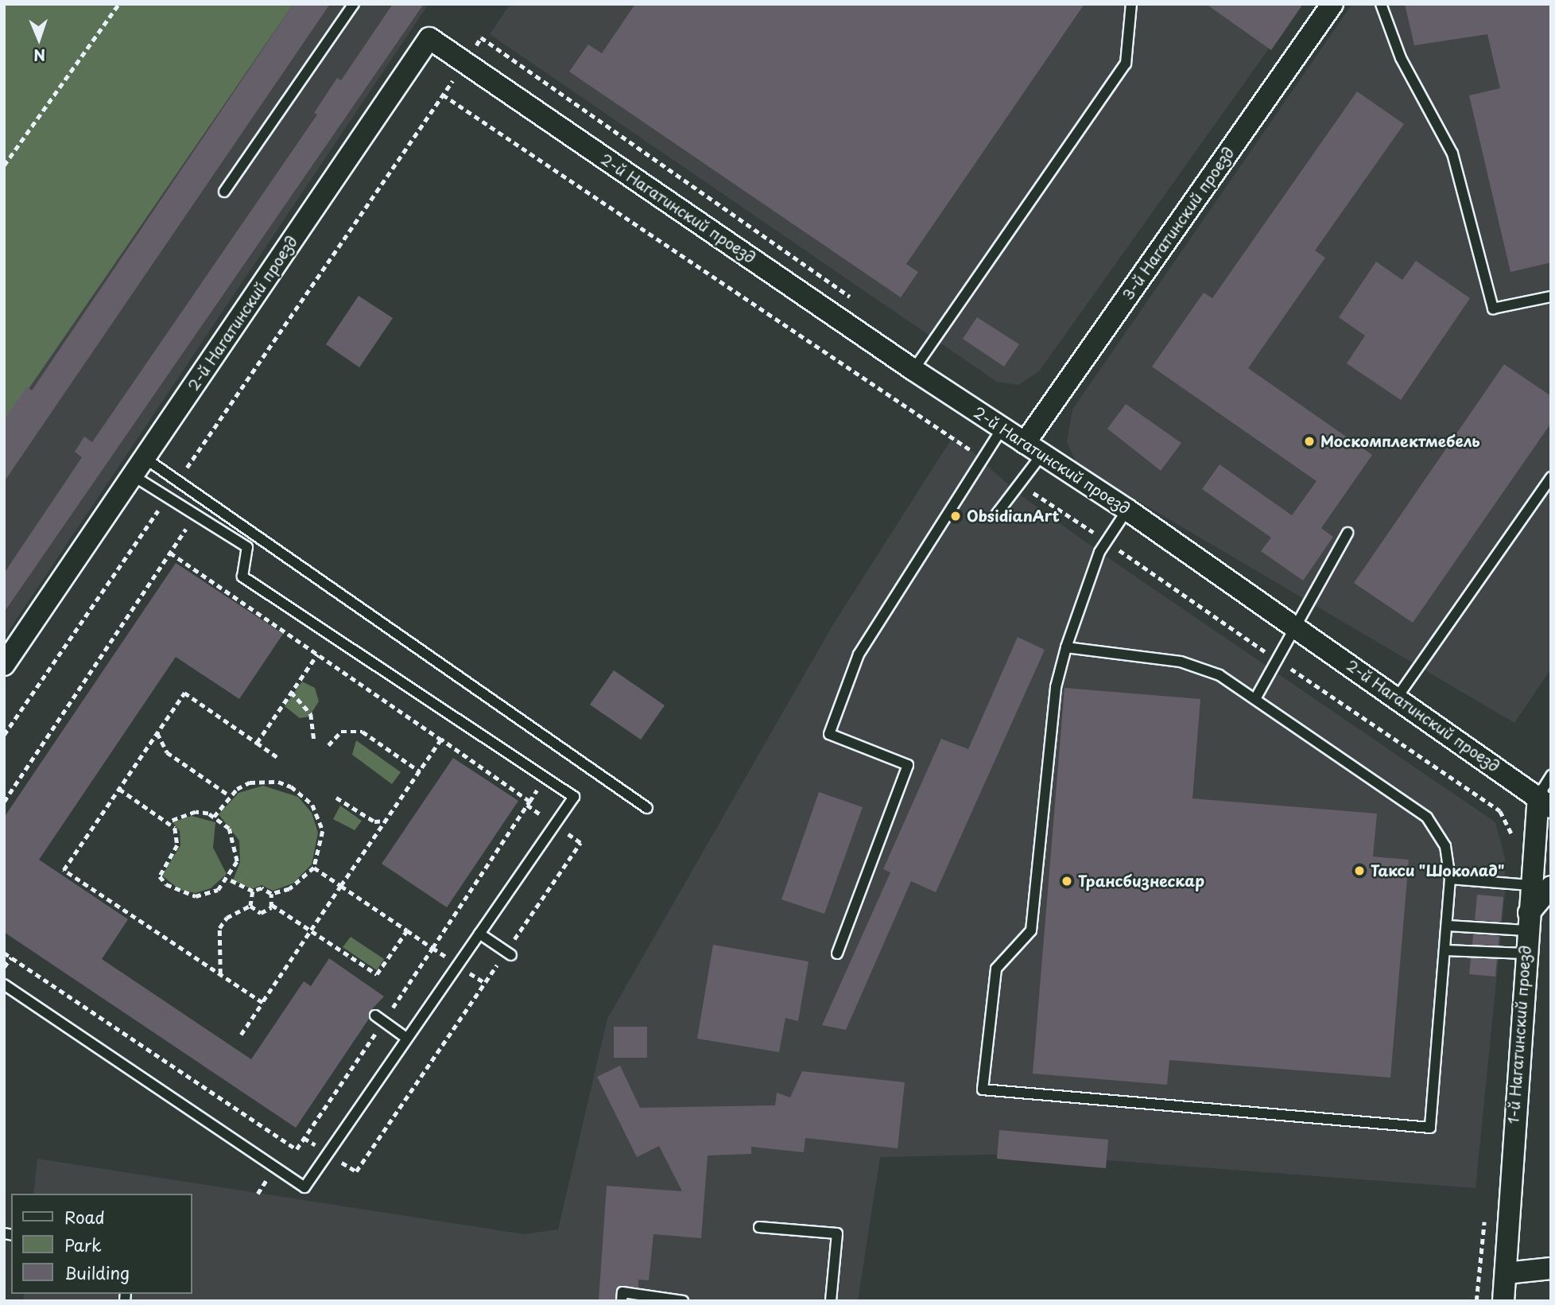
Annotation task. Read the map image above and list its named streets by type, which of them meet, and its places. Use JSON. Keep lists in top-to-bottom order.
{
  "streets": {
    "street": ["2-й Нагатинский проезд", "3-й Нагатинский проезд", "1-й Нагатинский проезд"]
  },
  "crossings": [
    ["2-й Нагатинский проезд", "3-й Нагатинский проезд"],
    ["2-й Нагатинский проезд", "1-й Нагатинский проезд"]
  ],
  "places": [
    "Москомплектмебель",
    "ObsidianArt",
    "Такси \"Шоколад\"",
    "Трансбизнескар"
  ],
  "legend": ["Road", "Park", "Building"],
  "north": "bottom"
}
